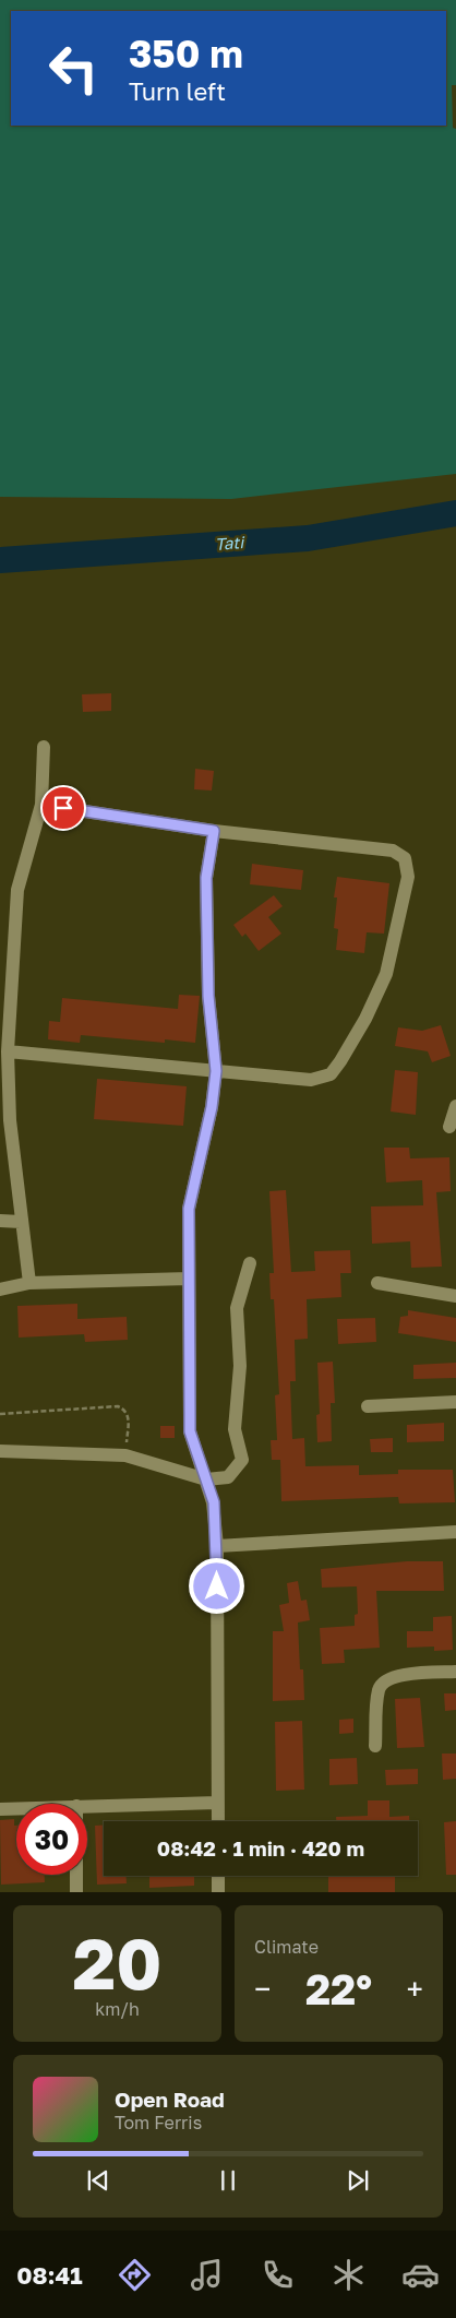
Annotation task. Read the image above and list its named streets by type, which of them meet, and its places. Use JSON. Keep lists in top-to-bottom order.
{
  "water": ["Tati"],
  "page": {
    "turn": ["350 m", "Turn left"],
    "limit": "30",
    "trip": "08:42 · 1 min · 420 m",
    "tile": [
      ["20", "km/h"],
      "Climate"
    ],
    "heat": ["−", "22°", "+"],
    "song": ["Open Road", "Tom Ferris"],
    "tabs": "08:41"
  }
}
